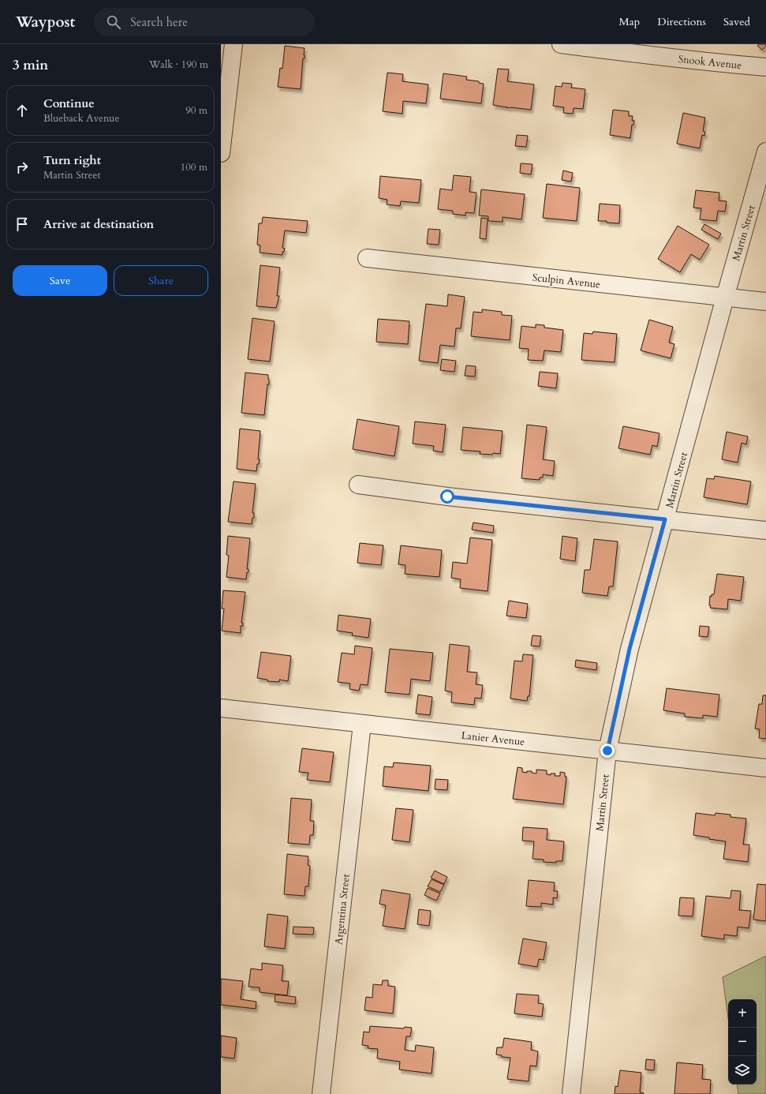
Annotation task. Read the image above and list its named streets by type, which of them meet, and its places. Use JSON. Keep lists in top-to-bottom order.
{
  "streets": {
    "street": [
      "Snook Avenue",
      "Martin Street",
      "Sculpin Avenue",
      "Lanier Avenue",
      "Argentina Street"
    ]
  },
  "crossings": [
    ["Martin Street", "Sculpin Avenue"],
    ["Martin Street", "Lanier Avenue"],
    ["Lanier Avenue", "Argentina Street"]
  ],
  "page": {
    "header": "Waypost",
    "search": "Search here",
    "nav": ["Map", "Directions", "Saved"],
    "heading": ["3 min", "Walk · 190 m"],
    "list": [
      ["Continue", "Blueback Avenue", "90 m"],
      ["Turn right", "Martin Street", "100 m"],
      "Arrive at destination"
    ],
    "buttons": ["Save", "Share"],
    "map_buttons": ["+", "−"]
  }
}
